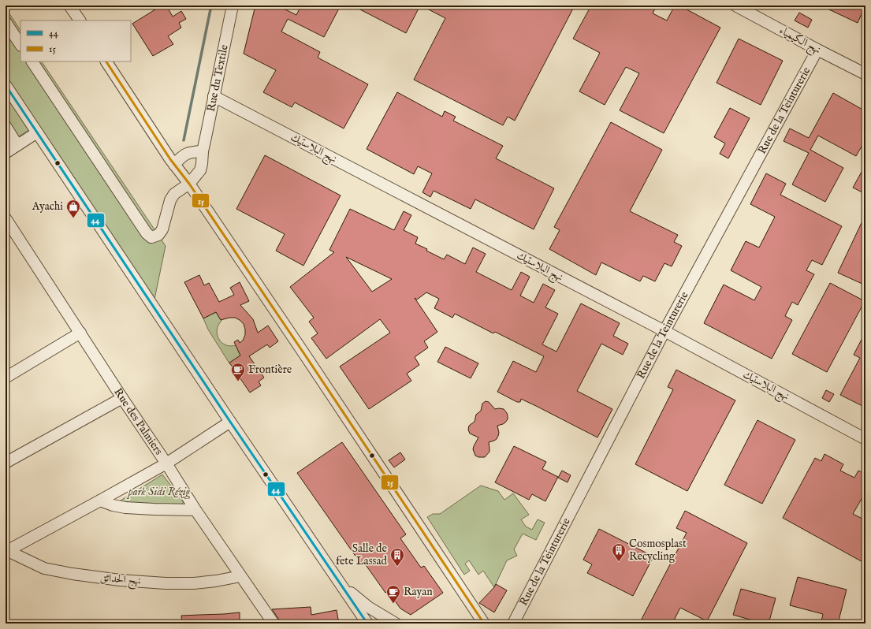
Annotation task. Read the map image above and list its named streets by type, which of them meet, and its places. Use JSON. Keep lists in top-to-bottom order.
{
  "streets": {
    "street": [
      "نهج الكيمياء",
      "Rue du Textile",
      "Rue de la Teinturerie",
      "نهج البلاستيك",
      "Rue des Palmiers",
      "نهج الحدائق"
    ]
  },
  "crossings": [
    ["نهج الكيمياء", "Rue de la Teinturerie"],
    ["Rue du Textile", "نهج البلاستيك"],
    ["Rue de la Teinturerie", "نهج البلاستيك"],
    ["Rue des Palmiers", "نهج الحدائق"]
  ],
  "parks": ["park Sidi Rézig"],
  "places": {
    "shop": ["Ayachi"],
    "cafe": ["Frontière", "Rayan"],
    "building": ["Cosmosplast Recycling", "Salle de fete Lassad"]
  },
  "lines": ["transit line 15", "transit line 44"],
  "legend": ["44", "15"]
}
